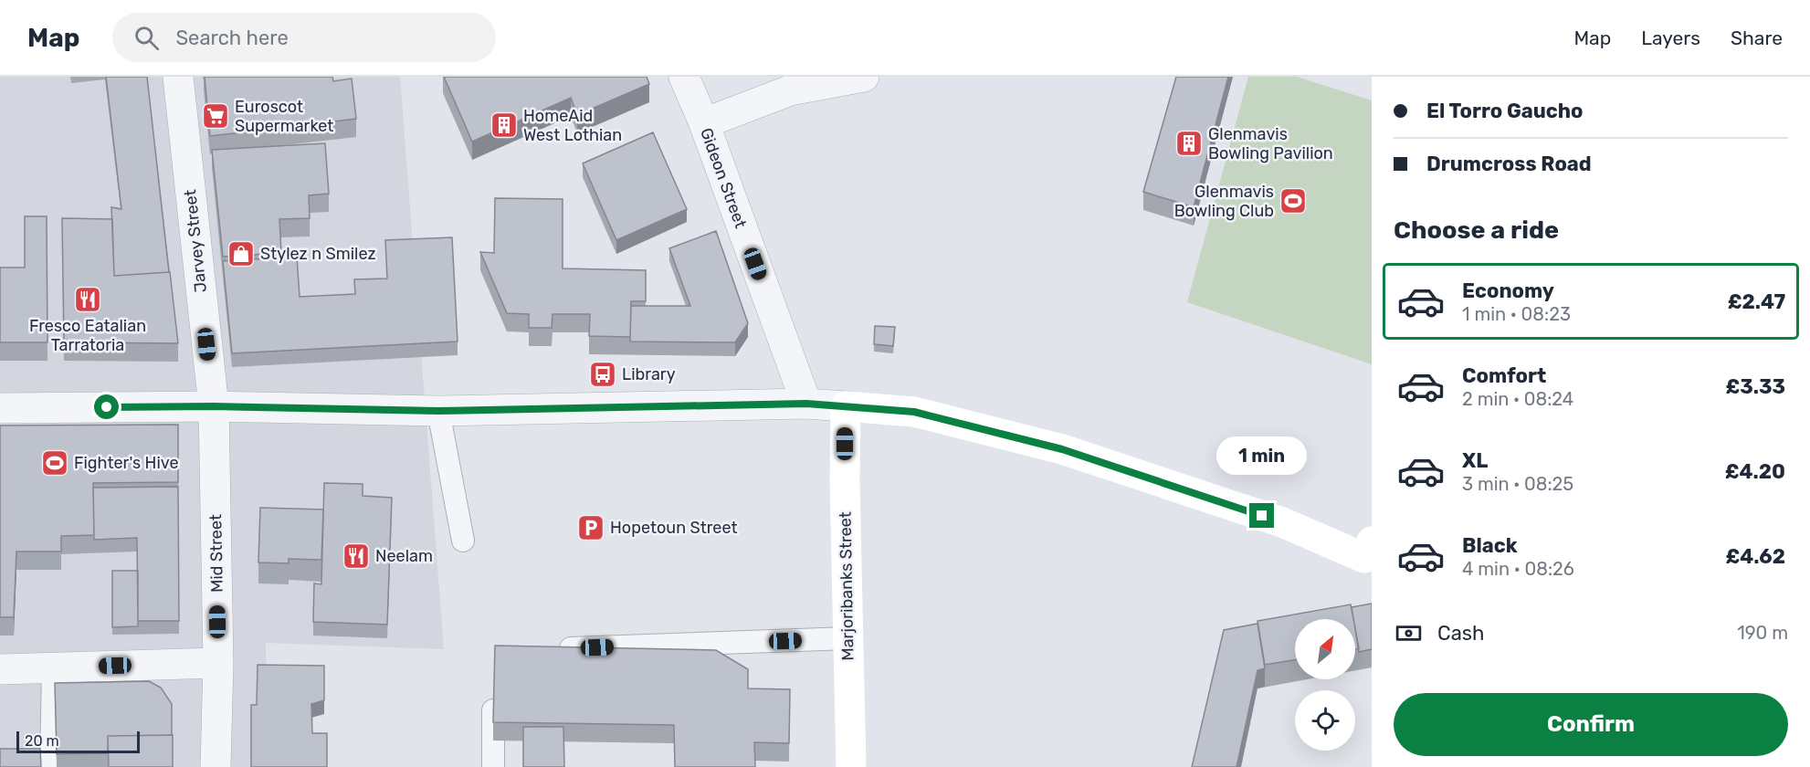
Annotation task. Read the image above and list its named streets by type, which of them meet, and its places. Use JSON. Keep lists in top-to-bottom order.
{
  "streets": {
    "main road": ["Marjoribanks Street"],
    "street": ["Gideon Street", "Jarvey Street", "Mid Street"]
  },
  "crossings": [
    ["Jarvey Street", "Mid Street"]
  ],
  "places": {
    "supermarket": ["Euroscot Supermarket"],
    "building": ["HomeAid West Lothian", "Glenmavis Bowling Pavilion"],
    "sports": ["Glenmavis Bowling Club", "Fighter's Hive"],
    "shop": ["Stylez n Smilez"],
    "restaurant": ["Fresco Eatalian Tarratoria", "Neelam"],
    "bus stop": ["Library"],
    "parking": ["Hopetoun Street"]
  },
  "scale_bar": "20 m",
  "north": "top right",
  "page": {
    "header": "Map",
    "search": "Search here",
    "nav": ["Map", "Layers", "Share"],
    "banner": ["El Torro Gaucho", "Drumcross Road"],
    "heading": "Choose a ride",
    "list": [
      {
        "name": "Economy",
        "note": "1 min · 08:23",
        "value": "£2.47"
      },
      {
        "name": "Comfort",
        "note": "2 min · 08:24",
        "value": "£3.33"
      },
      {
        "name": "XL",
        "note": "3 min · 08:25",
        "value": "£4.20"
      },
      {
        "name": "Black",
        "note": "4 min · 08:26",
        "value": "£4.62"
      }
    ],
    "bubble": "1 min",
    "pay": ["Cash", "190 m"],
    "buttons": "Confirm",
    "scale": "20 m"
  }
}
